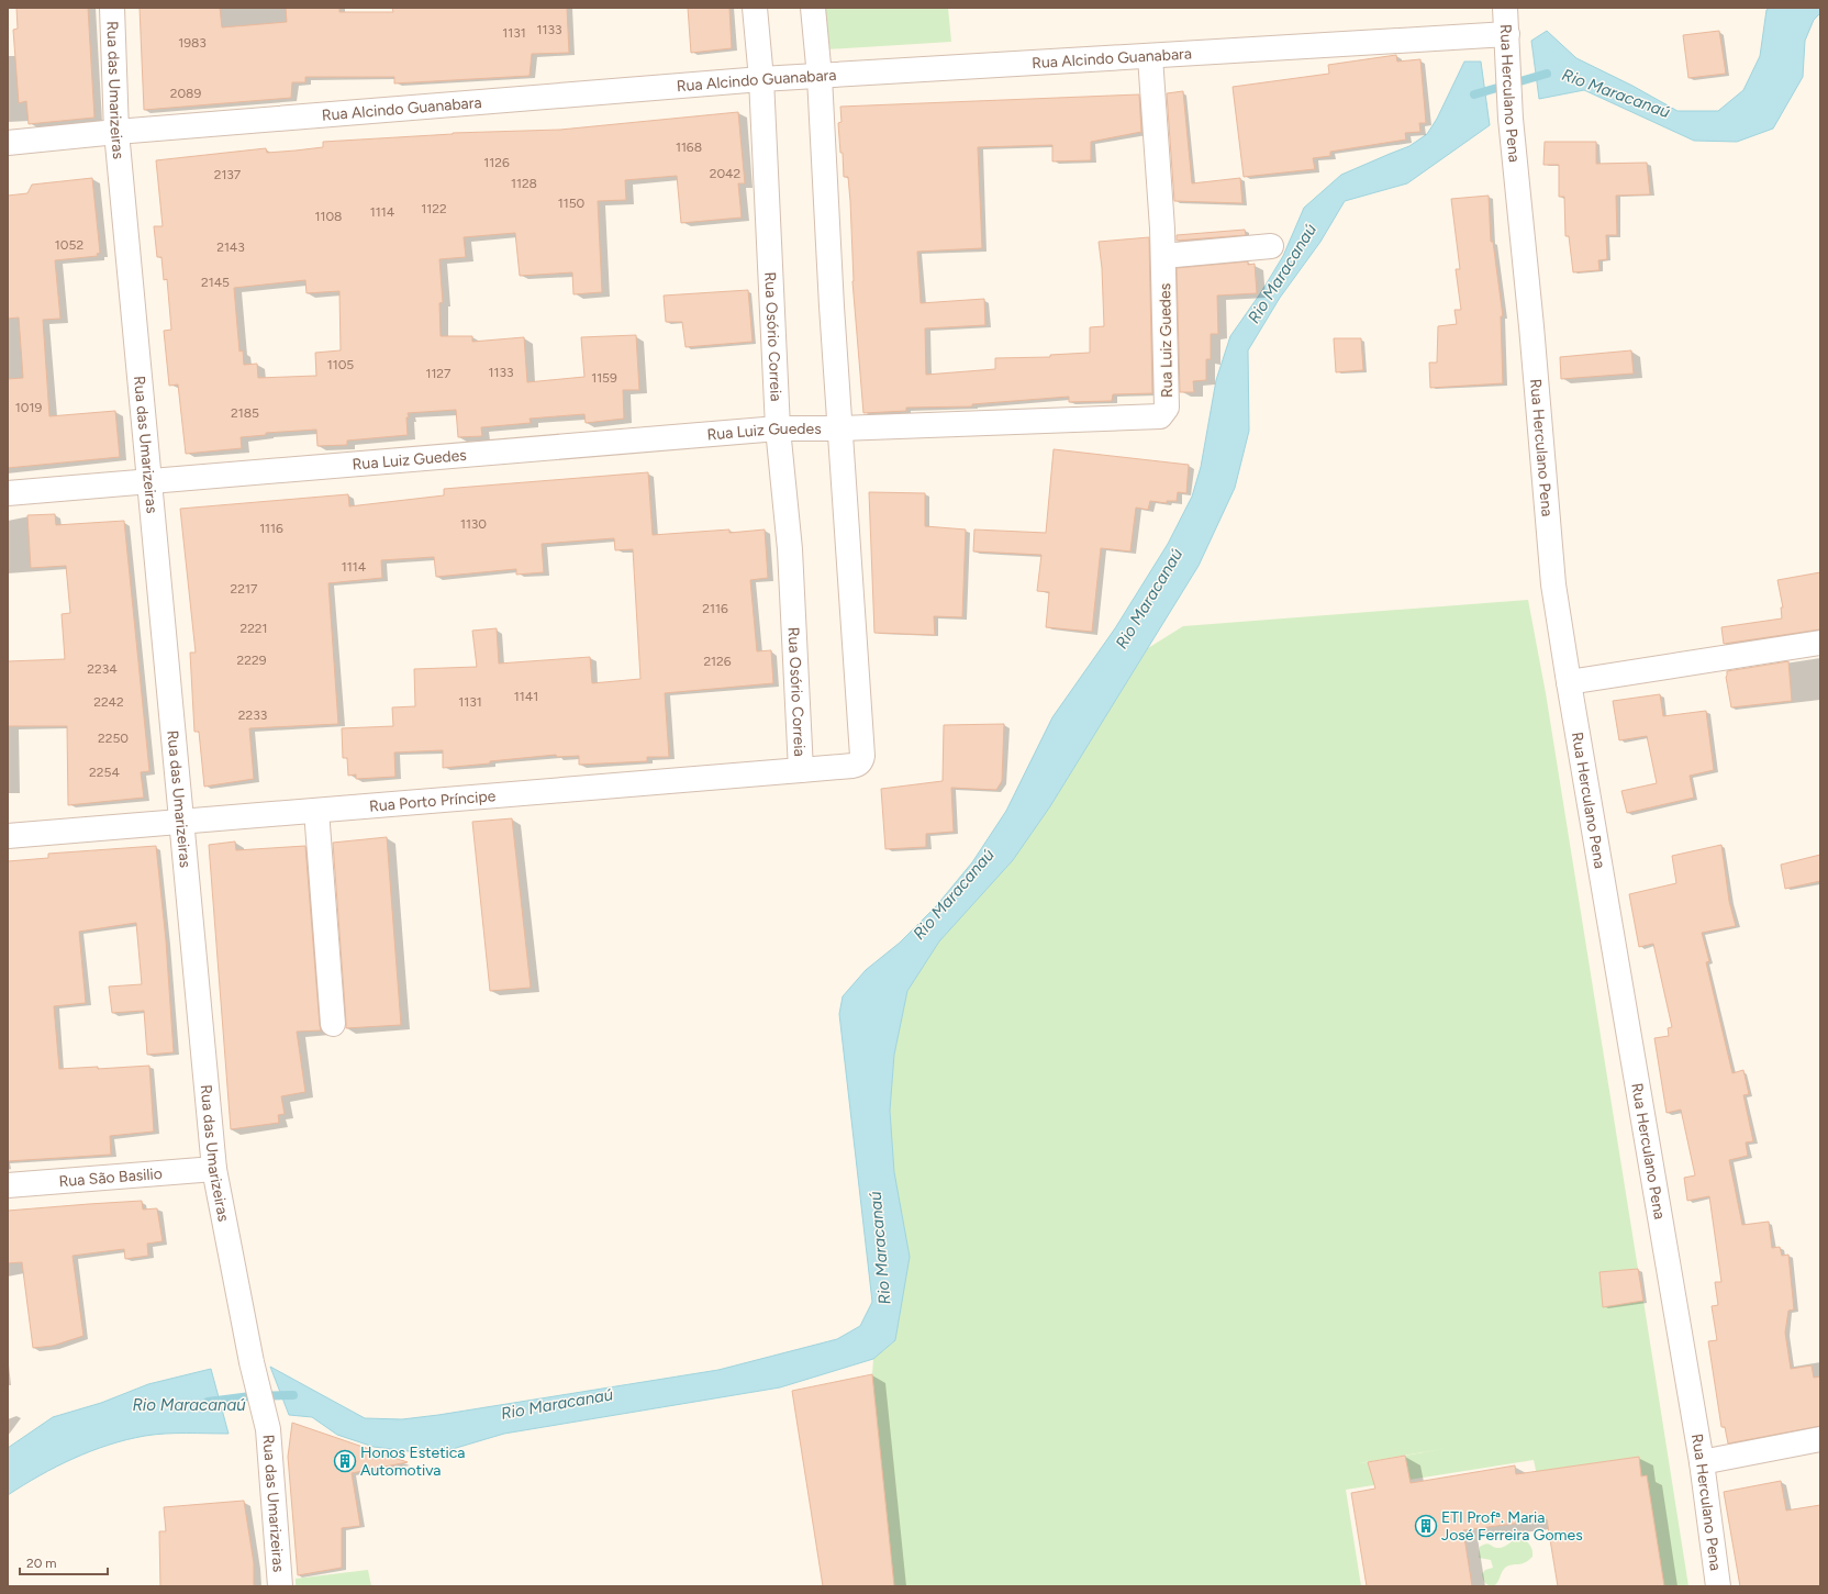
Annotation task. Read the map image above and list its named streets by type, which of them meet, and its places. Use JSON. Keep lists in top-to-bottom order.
{
  "streets": {
    "street": [
      "Rua Alcindo Guanabara",
      "Rua das Umarizeiras",
      "Rua Herculano Pena",
      "Rua Osório Correia",
      "Rua Luiz Guedes",
      "Rua Porto Príncipe",
      "Rua São Basilio"
    ]
  },
  "crossings": [
    ["Rua Alcindo Guanabara", "Rua das Umarizeiras"],
    ["Rua Alcindo Guanabara", "Rua Herculano Pena"],
    ["Rua Alcindo Guanabara", "Rua Osório Correia"],
    ["Rua Alcindo Guanabara", "Rua Luiz Guedes"],
    ["Rua das Umarizeiras", "Rua Luiz Guedes"],
    ["Rua das Umarizeiras", "Rua Porto Príncipe"],
    ["Rua das Umarizeiras", "Rua São Basilio"],
    ["Rua Osório Correia", "Rua Luiz Guedes"],
    ["Rua Osório Correia", "Rua Porto Príncipe"],
    ["Rua Luiz Guedes", "Rua Porto Príncipe"]
  ],
  "water": ["Rio Maracanaú"],
  "places": {
    "building": ["Honos Estetica Automotiva", "ETI Profª. Maria José Ferreira Gomes"]
  },
  "house_numbers": [
    "1133",
    "1131",
    "1983",
    "2089",
    "1168",
    "1126",
    "2042",
    "2137",
    "1128",
    "1150",
    "1122",
    "1114",
    "1108",
    "1052",
    "2143",
    "2145",
    "1105",
    "1133",
    "1127",
    "1159",
    "1019",
    "2185",
    "1130",
    "1116",
    "1114",
    "2217",
    "2116",
    "2221",
    "2229",
    "2126",
    "2234",
    "1141",
    "2242",
    "1131",
    "2233",
    "2250",
    "2254"
  ],
  "scale_bar": "20 m"
}
